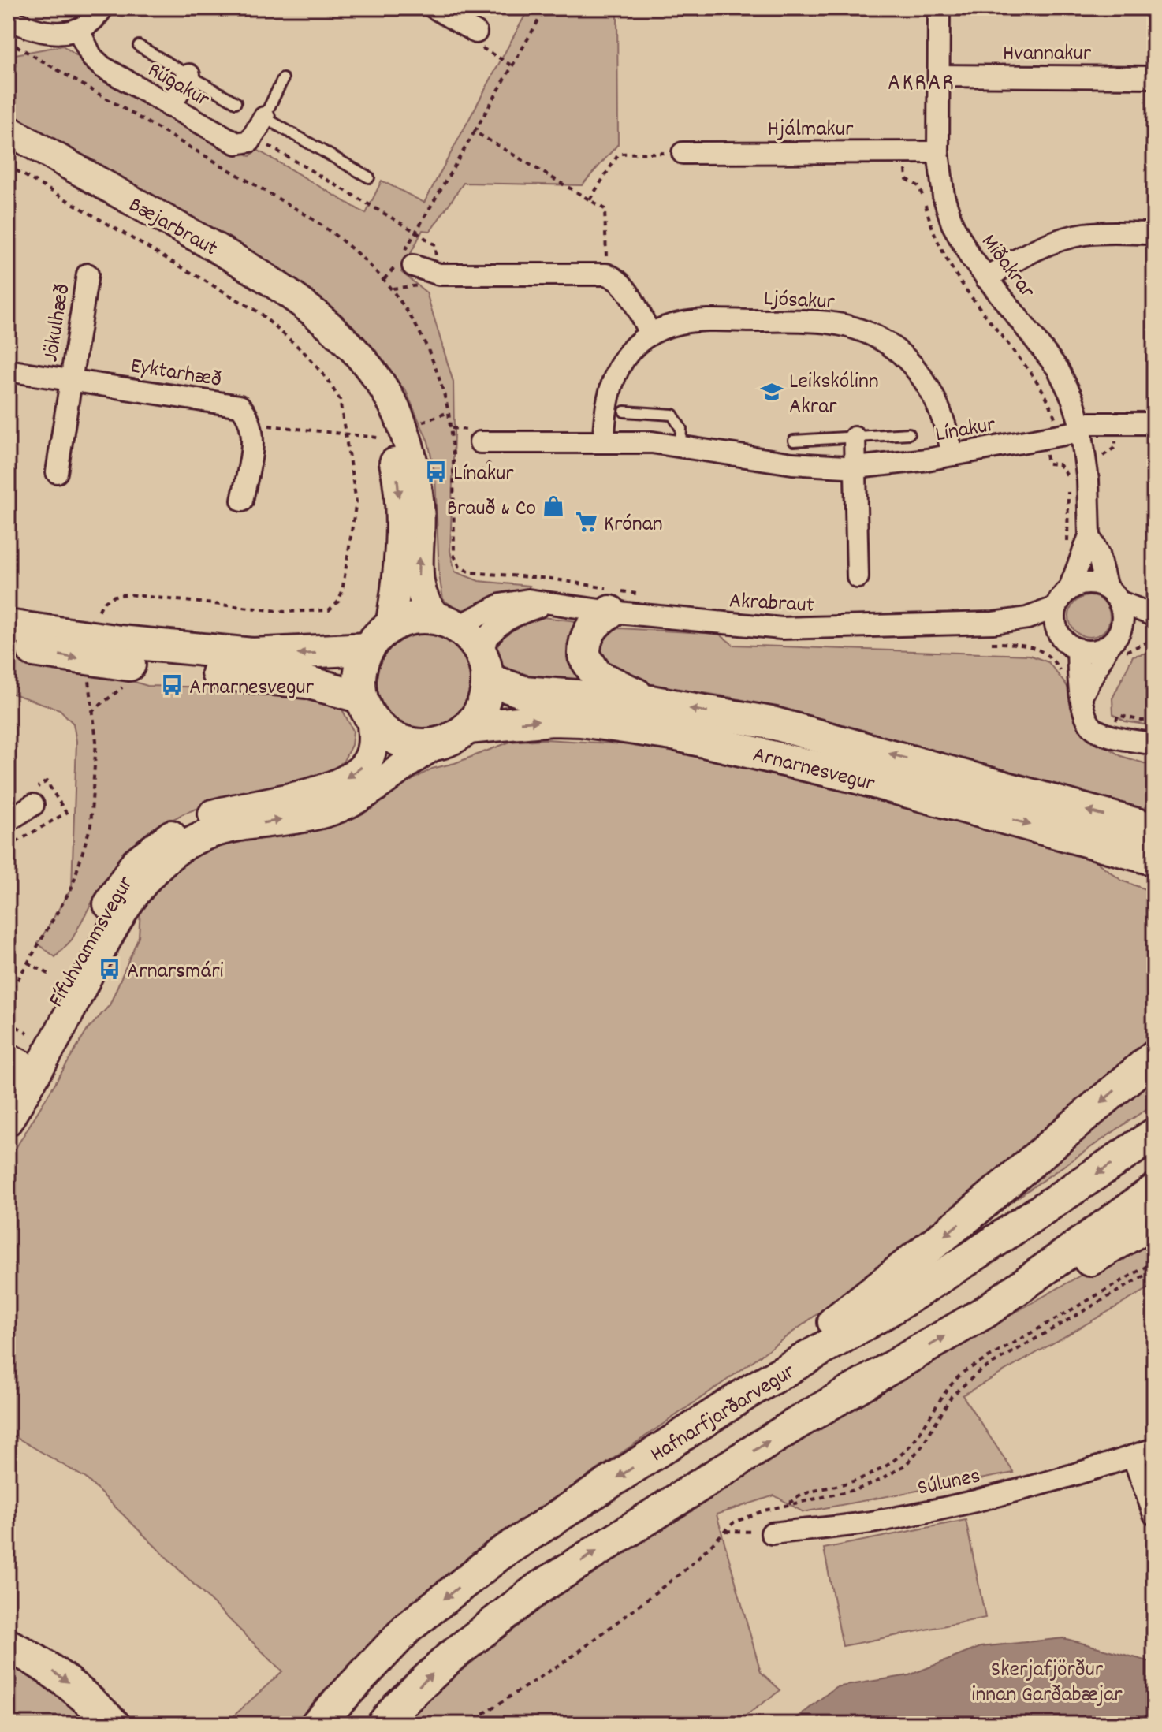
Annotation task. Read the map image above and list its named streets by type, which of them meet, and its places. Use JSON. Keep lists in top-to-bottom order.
{
  "streets": {
    "main road": [
      "Bæjarbraut",
      "Arnarnesvegur",
      "Fífuhvammsvegur",
      "Hafnarfjarðarvegur"
    ],
    "street": [
      "Hvannakur",
      "Rúgakur",
      "Hjálmakur",
      "Miðakrar",
      "Ljósakur",
      "Jökulhæð",
      "Eyktarhæð",
      "Línakur",
      "Akrabraut",
      "Súlunes"
    ]
  },
  "crossings": [
    ["Hvannakur", "Miðakrar"],
    ["Hjálmakur", "Miðakrar"],
    ["Bæjarbraut", "Akrabraut"],
    ["Bæjarbraut", "Arnarnesvegur"],
    ["Bæjarbraut", "Fífuhvammsvegur"],
    ["Miðakrar", "Línakur"],
    ["Miðakrar", "Akrabraut"],
    ["Ljósakur", "Línakur"],
    ["Jökulhæð", "Eyktarhæð"],
    ["Akrabraut", "Arnarnesvegur"],
    ["Akrabraut", "Fífuhvammsvegur"],
    ["Arnarnesvegur", "Fífuhvammsvegur"]
  ],
  "districts": ["AKRAR"],
  "parks": ["Skerjafjörður innan Garðabæjar"],
  "places": {
    "school or university": ["Leikskólinn Akrar"],
    "bus stop": ["Línakur", "Arnarnesvegur", "Arnarsmári"],
    "shop": ["Brauð & Co"],
    "supermarket": ["Krónan"]
  }
}
